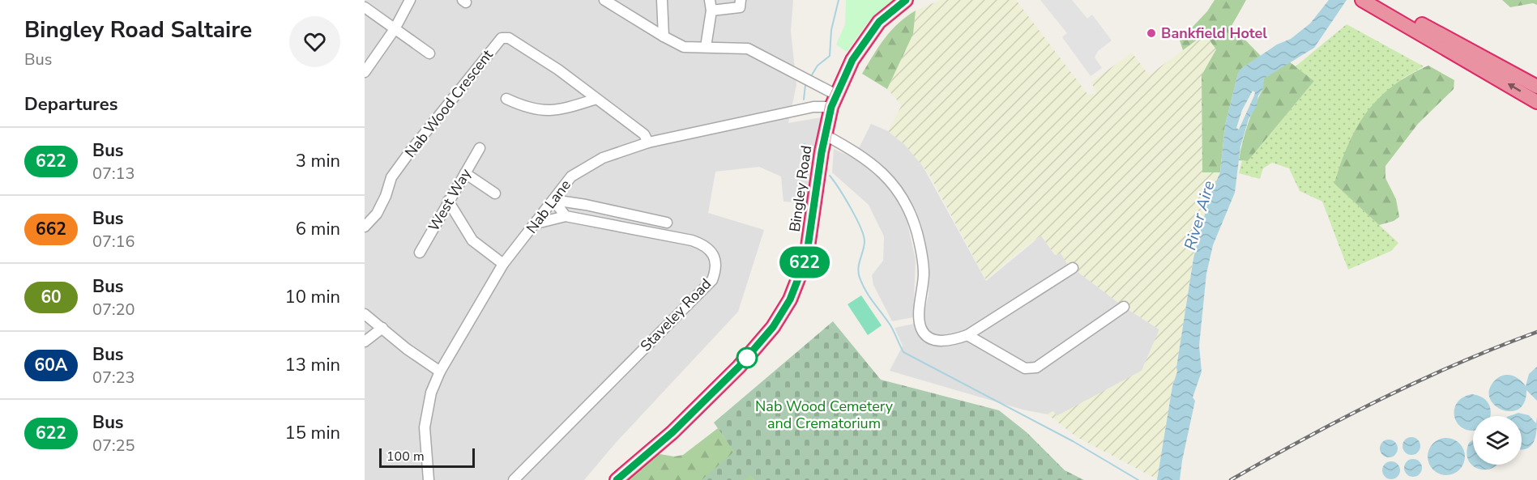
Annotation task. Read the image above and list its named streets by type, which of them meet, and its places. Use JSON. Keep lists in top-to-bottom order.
{
  "streets": {
    "highway": ["Bingley Road"],
    "street": [
      "Nab Wood Crescent",
      "West Way",
      "Nab Lane",
      "Staveley Road"
    ]
  },
  "crossings": [
    ["Nab Wood Crescent", "Nab Lane"],
    ["Bingley Road", "Nab Lane"],
    ["Nab Lane", "Staveley Road"]
  ],
  "water": ["River Aire"],
  "parks": ["Nab Wood Cemetery and Crematorium"],
  "places": ["Bankfield Hotel"],
  "lines": ["bus line 622"],
  "scale_bar": "100 m",
  "page": {
    "heading": [
      ["Bingley Road Saltaire", "Bus"],
      "Departures"
    ],
    "on_map": "622",
    "list": [
      {
        "mark": "622",
        "name": "Bus",
        "note": "07:13",
        "value": "3 min"
      },
      {
        "mark": "662",
        "name": "Bus",
        "note": "07:16",
        "value": "6 min"
      },
      {
        "mark": "60",
        "name": "Bus",
        "note": "07:20",
        "value": "10 min"
      },
      {
        "mark": "60A",
        "name": "Bus",
        "note": "07:23",
        "value": "13 min"
      },
      {
        "mark": "622",
        "name": "Bus",
        "note": "07:25",
        "value": "15 min"
      }
    ],
    "scale": "100 m"
  }
}
